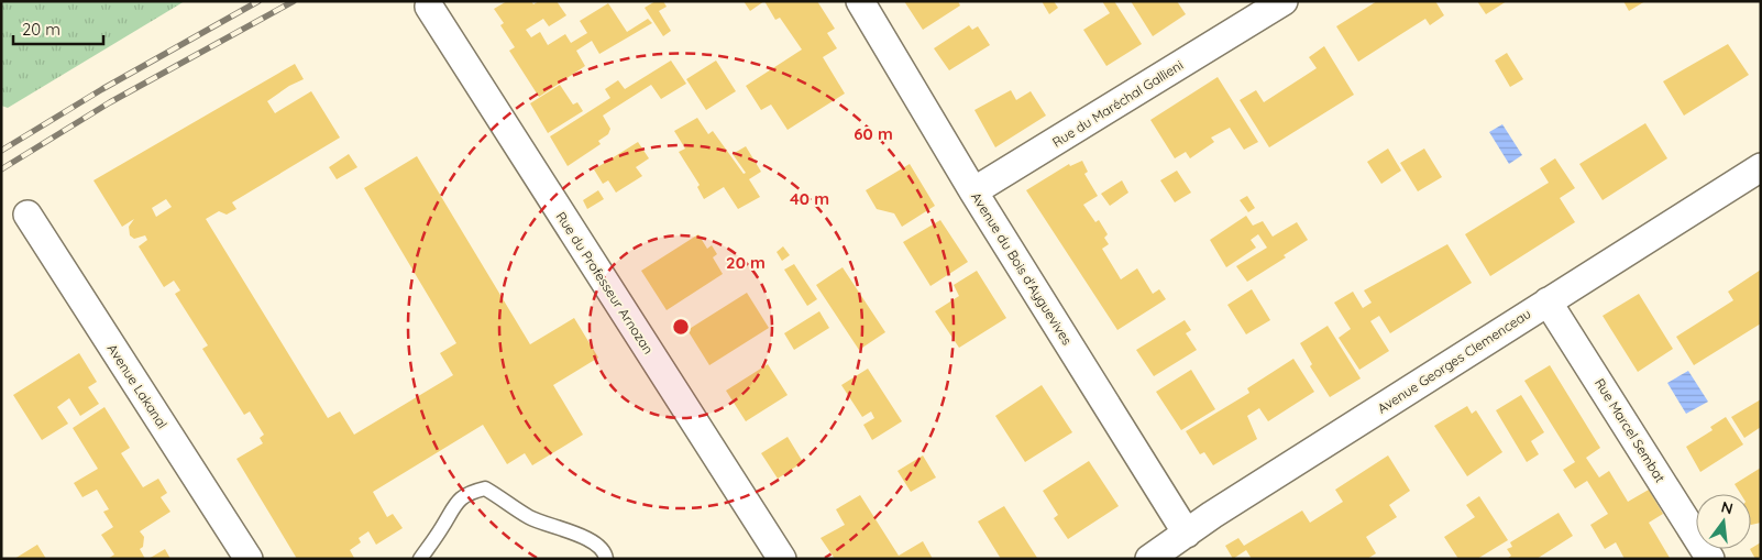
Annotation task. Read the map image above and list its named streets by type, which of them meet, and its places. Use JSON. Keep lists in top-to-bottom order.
{
  "streets": {
    "street": [
      "Rue du Maréchal Gallieni",
      "Avenue du Bois d'Ayguevives",
      "Rue du Professeur Arnozan",
      "Avenue Georges Clemenceau",
      "Avenue Lakanal",
      "Rue Marcel Sembat"
    ]
  },
  "crossings": [
    ["Rue du Maréchal Gallieni", "Avenue du Bois d'Ayguevives"],
    ["Avenue du Bois d'Ayguevives", "Avenue Georges Clemenceau"],
    ["Avenue Georges Clemenceau", "Rue Marcel Sembat"]
  ],
  "scale_bar": "20 m",
  "north": "top",
  "rings": ["60 m", "40 m", "20 m"]
}
